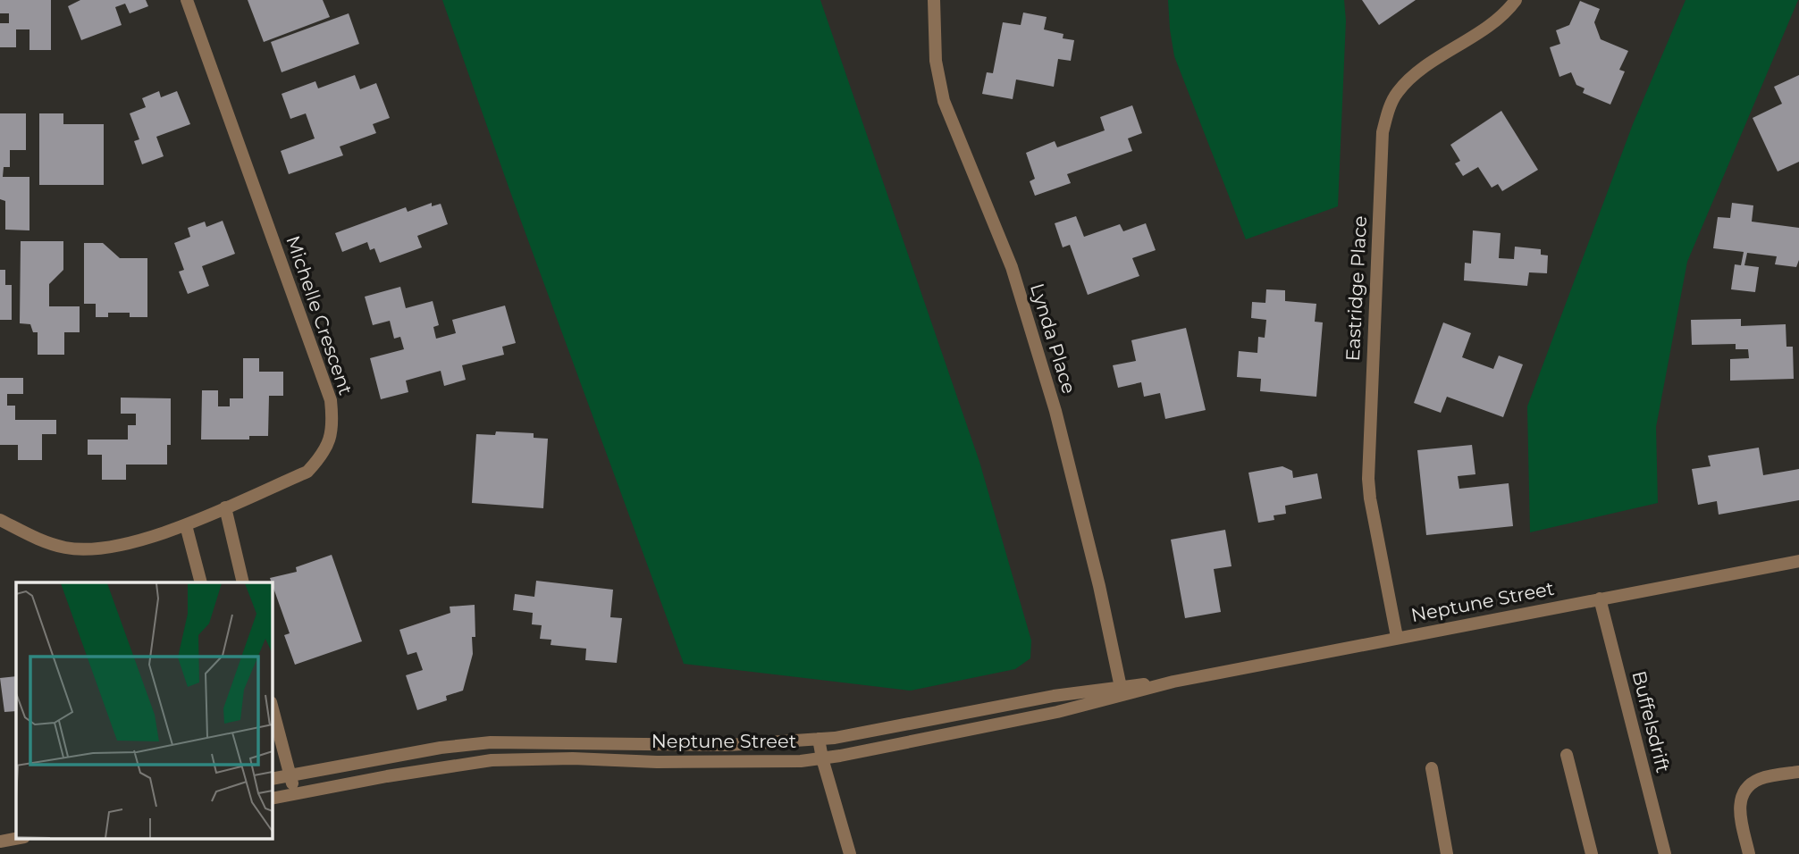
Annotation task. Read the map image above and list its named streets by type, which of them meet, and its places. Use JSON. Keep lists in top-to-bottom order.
{
  "streets": {
    "street": [
      "Eastridge Place",
      "Michelle Crescent",
      "Lynda Place",
      "Neptune Street",
      "Buffelsdrift"
    ]
  },
  "crossings": [
    ["Eastridge Place", "Neptune Street"],
    ["Lynda Place", "Neptune Street"],
    ["Neptune Street", "Buffelsdrift"]
  ]
}
